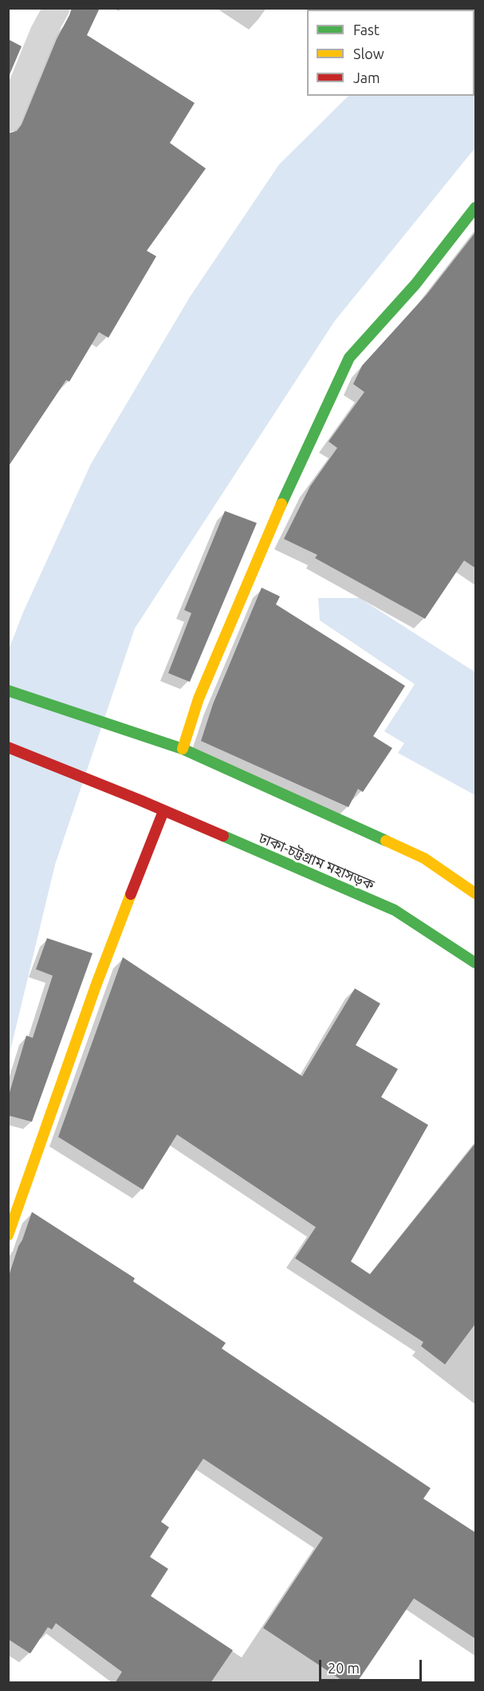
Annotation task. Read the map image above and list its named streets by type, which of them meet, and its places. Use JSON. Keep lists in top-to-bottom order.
{
  "streets": {
    "main road": ["ঢাকা-চট্টগ্রাম মহাসড়ক"]
  },
  "legend": ["Fast", "Slow", "Jam"],
  "scale_bar": "20 m"
}
